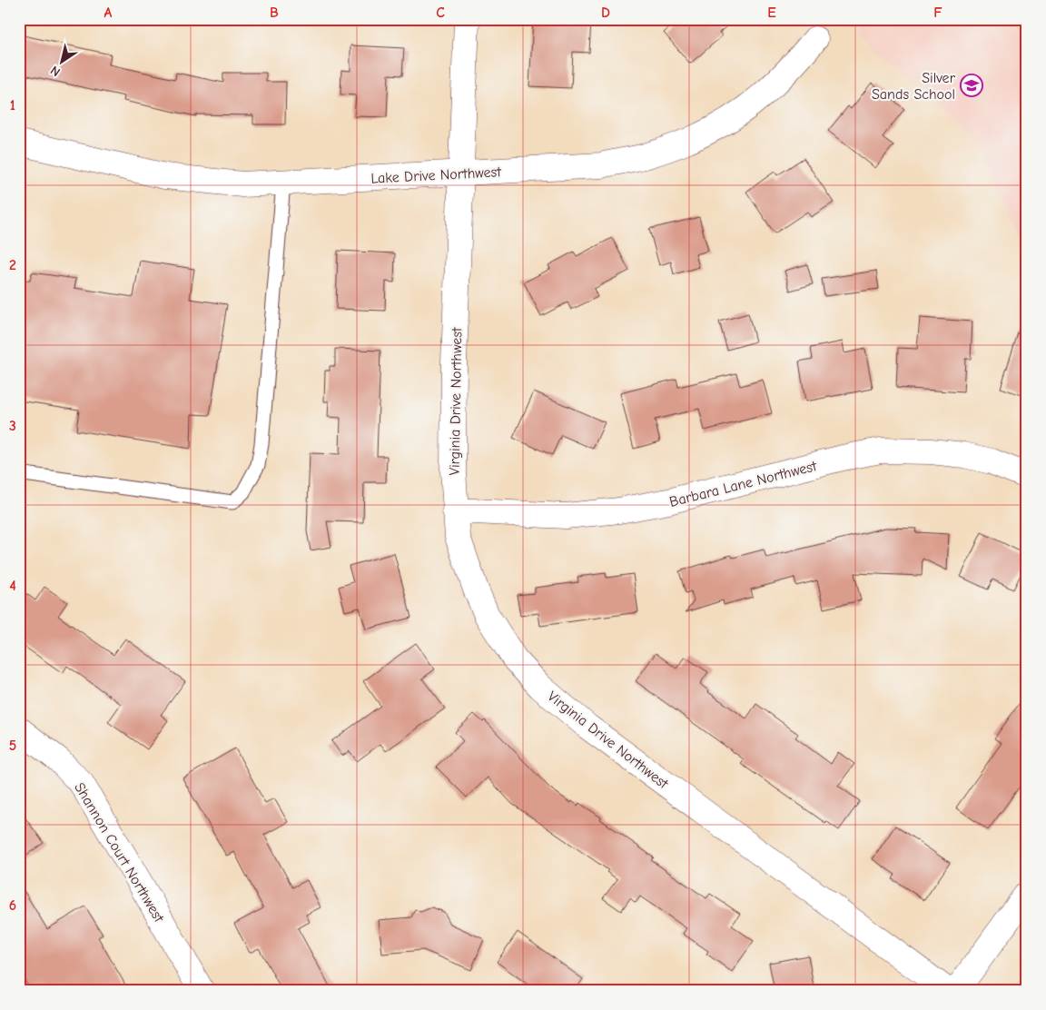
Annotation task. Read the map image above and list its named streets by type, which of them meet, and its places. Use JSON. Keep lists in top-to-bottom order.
{
  "streets": {
    "street": [
      "Lake Drive Northwest",
      "Virginia Drive Northwest",
      "Barbara Lane Northwest",
      "Shannon Court Northwest"
    ]
  },
  "crossings": [
    ["Lake Drive Northwest", "Virginia Drive Northwest"],
    ["Virginia Drive Northwest", "Barbara Lane Northwest"]
  ],
  "places": {
    "school or university": ["Silver Sands School"]
  },
  "north": "bottom left",
  "grid": {
    "columns": [
      "A",
      "B",
      "C",
      "D",
      "E",
      "F"
    ],
    "rows": [
      "1",
      "2",
      "3",
      "4",
      "5",
      "6"
    ]
  }
}
